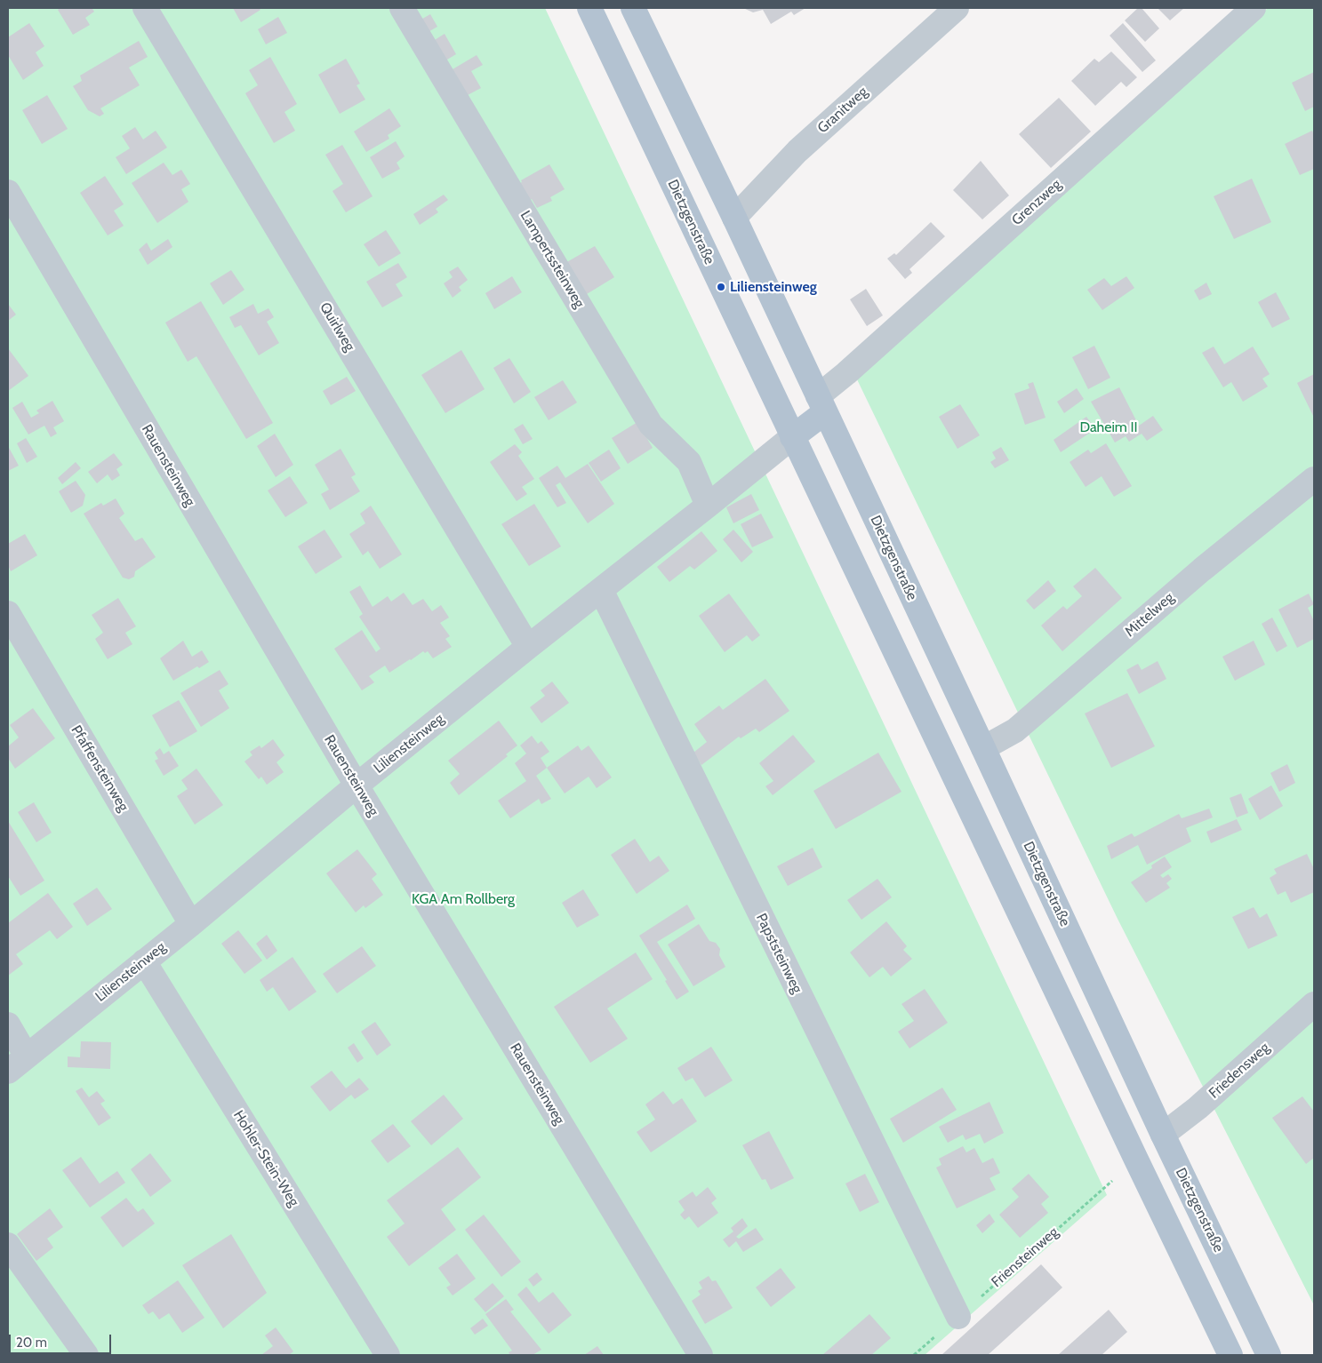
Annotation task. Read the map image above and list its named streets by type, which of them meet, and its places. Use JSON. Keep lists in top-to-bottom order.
{
  "streets": {
    "main road": ["Dietzgenstraße"],
    "lane": [
      "Granitweg",
      "Grenzweg",
      "Lampertssteinweg",
      "Quirlweg",
      "Rauensteinweg",
      "Mittelweg",
      "Liliensteinweg",
      "Pfaffensteinweg",
      "Papststeinweg",
      "Friedensweg",
      "Hohler-Stein-Weg"
    ],
    "path": ["Friensteinweg"]
  },
  "crossings": [
    ["Granitweg", "Dietzgenstraße"],
    ["Grenzweg", "Dietzgenstraße"],
    ["Dietzgenstraße", "Mittelweg"],
    ["Dietzgenstraße", "Liliensteinweg"],
    ["Dietzgenstraße", "Friedensweg"],
    ["Dietzgenstraße", "Friensteinweg"],
    ["Lampertssteinweg", "Liliensteinweg"],
    ["Quirlweg", "Liliensteinweg"],
    ["Rauensteinweg", "Liliensteinweg"],
    ["Liliensteinweg", "Pfaffensteinweg"],
    ["Liliensteinweg", "Papststeinweg"],
    ["Liliensteinweg", "Hohler-Stein-Weg"],
    ["Papststeinweg", "Friensteinweg"]
  ],
  "parks": ["Daheim II", "KGA Am Rollberg"],
  "places": ["Liliensteinweg"],
  "scale_bar": "20 m"
}
